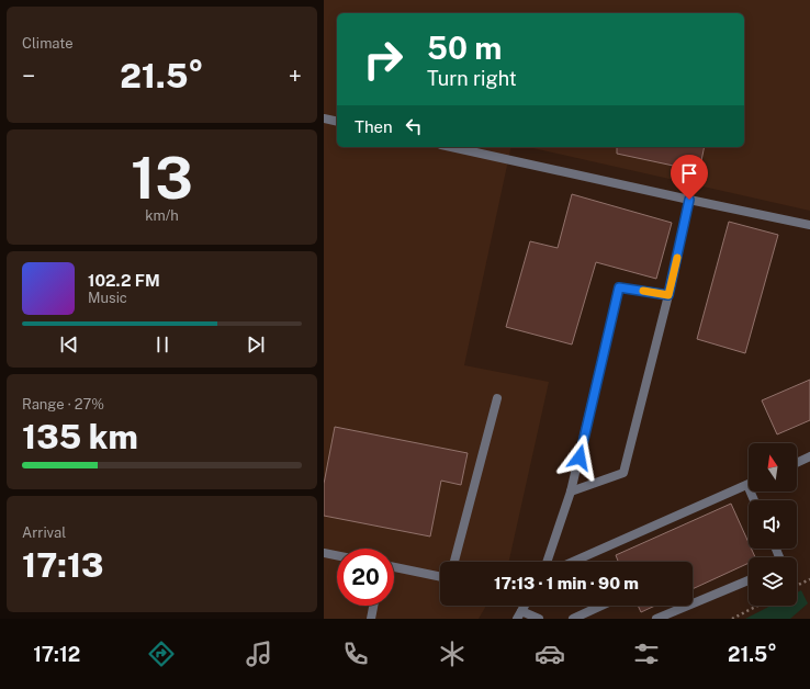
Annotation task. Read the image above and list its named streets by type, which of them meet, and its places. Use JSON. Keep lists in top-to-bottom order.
{
  "north": "top",
  "page": {
    "tile": [
      "Climate",
      ["13", "km/h"],
      ["Range · 27%", "135 km"],
      ["Arrival", "17:13"]
    ],
    "turn": ["50 m", "Turn right"],
    "heat": ["−", "21.5°", "+"],
    "then": "Then",
    "song": ["102.2 FM", "Music"],
    "limit": "20",
    "trip": "17:13 · 1 min · 90 m",
    "tabs": ["17:12", "21.5°"]
  }
}
